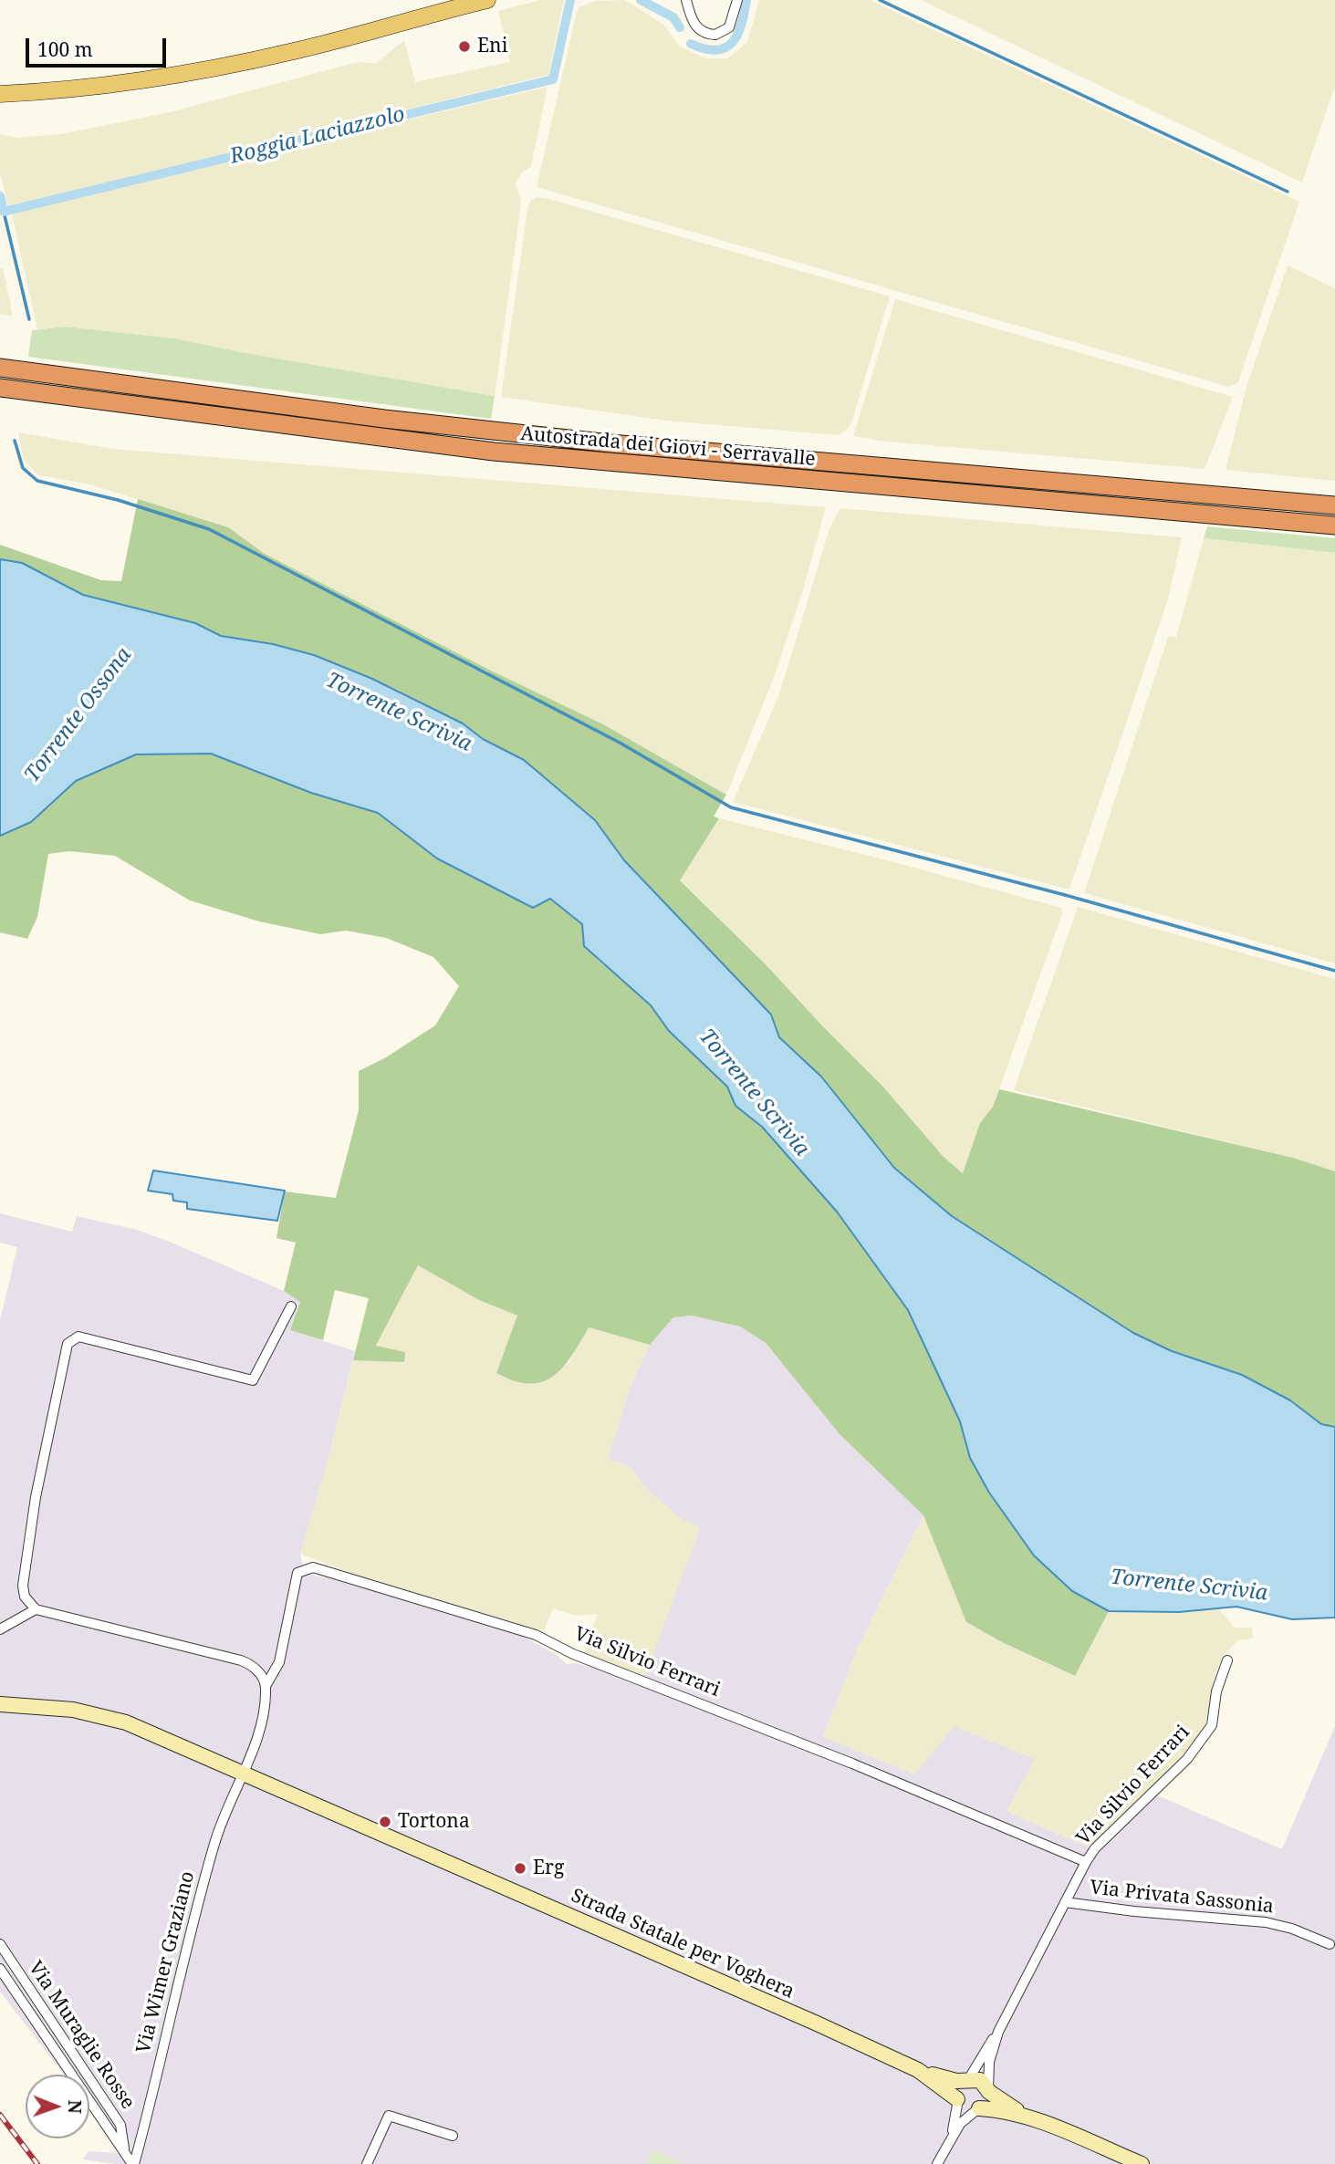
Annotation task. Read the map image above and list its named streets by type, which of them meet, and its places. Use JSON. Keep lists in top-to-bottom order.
{
  "streets": {
    "highway": ["Autostrada dei Giovi - Serravalle"],
    "main road": ["Strada Statale per Voghera"],
    "street": [
      "Via Silvio Ferrari",
      "Via Privata Sassonia",
      "Via Wimer Graziano",
      "Via Muraglie Rosse"
    ]
  },
  "crossings": [
    ["Via Silvio Ferrari", "Via Privata Sassonia"],
    ["Via Silvio Ferrari", "Strada Statale per Voghera"],
    ["Via Silvio Ferrari", "Via Wimer Graziano"],
    ["Strada Statale per Voghera", "Via Wimer Graziano"]
  ],
  "water": ["Roggia Laciazzolo", "Torrente Scrivia", "Torrente Ossona"],
  "places": ["Eni", "Tortona", "Erg"],
  "scale_bar": "100 m",
  "north": "right"
}
